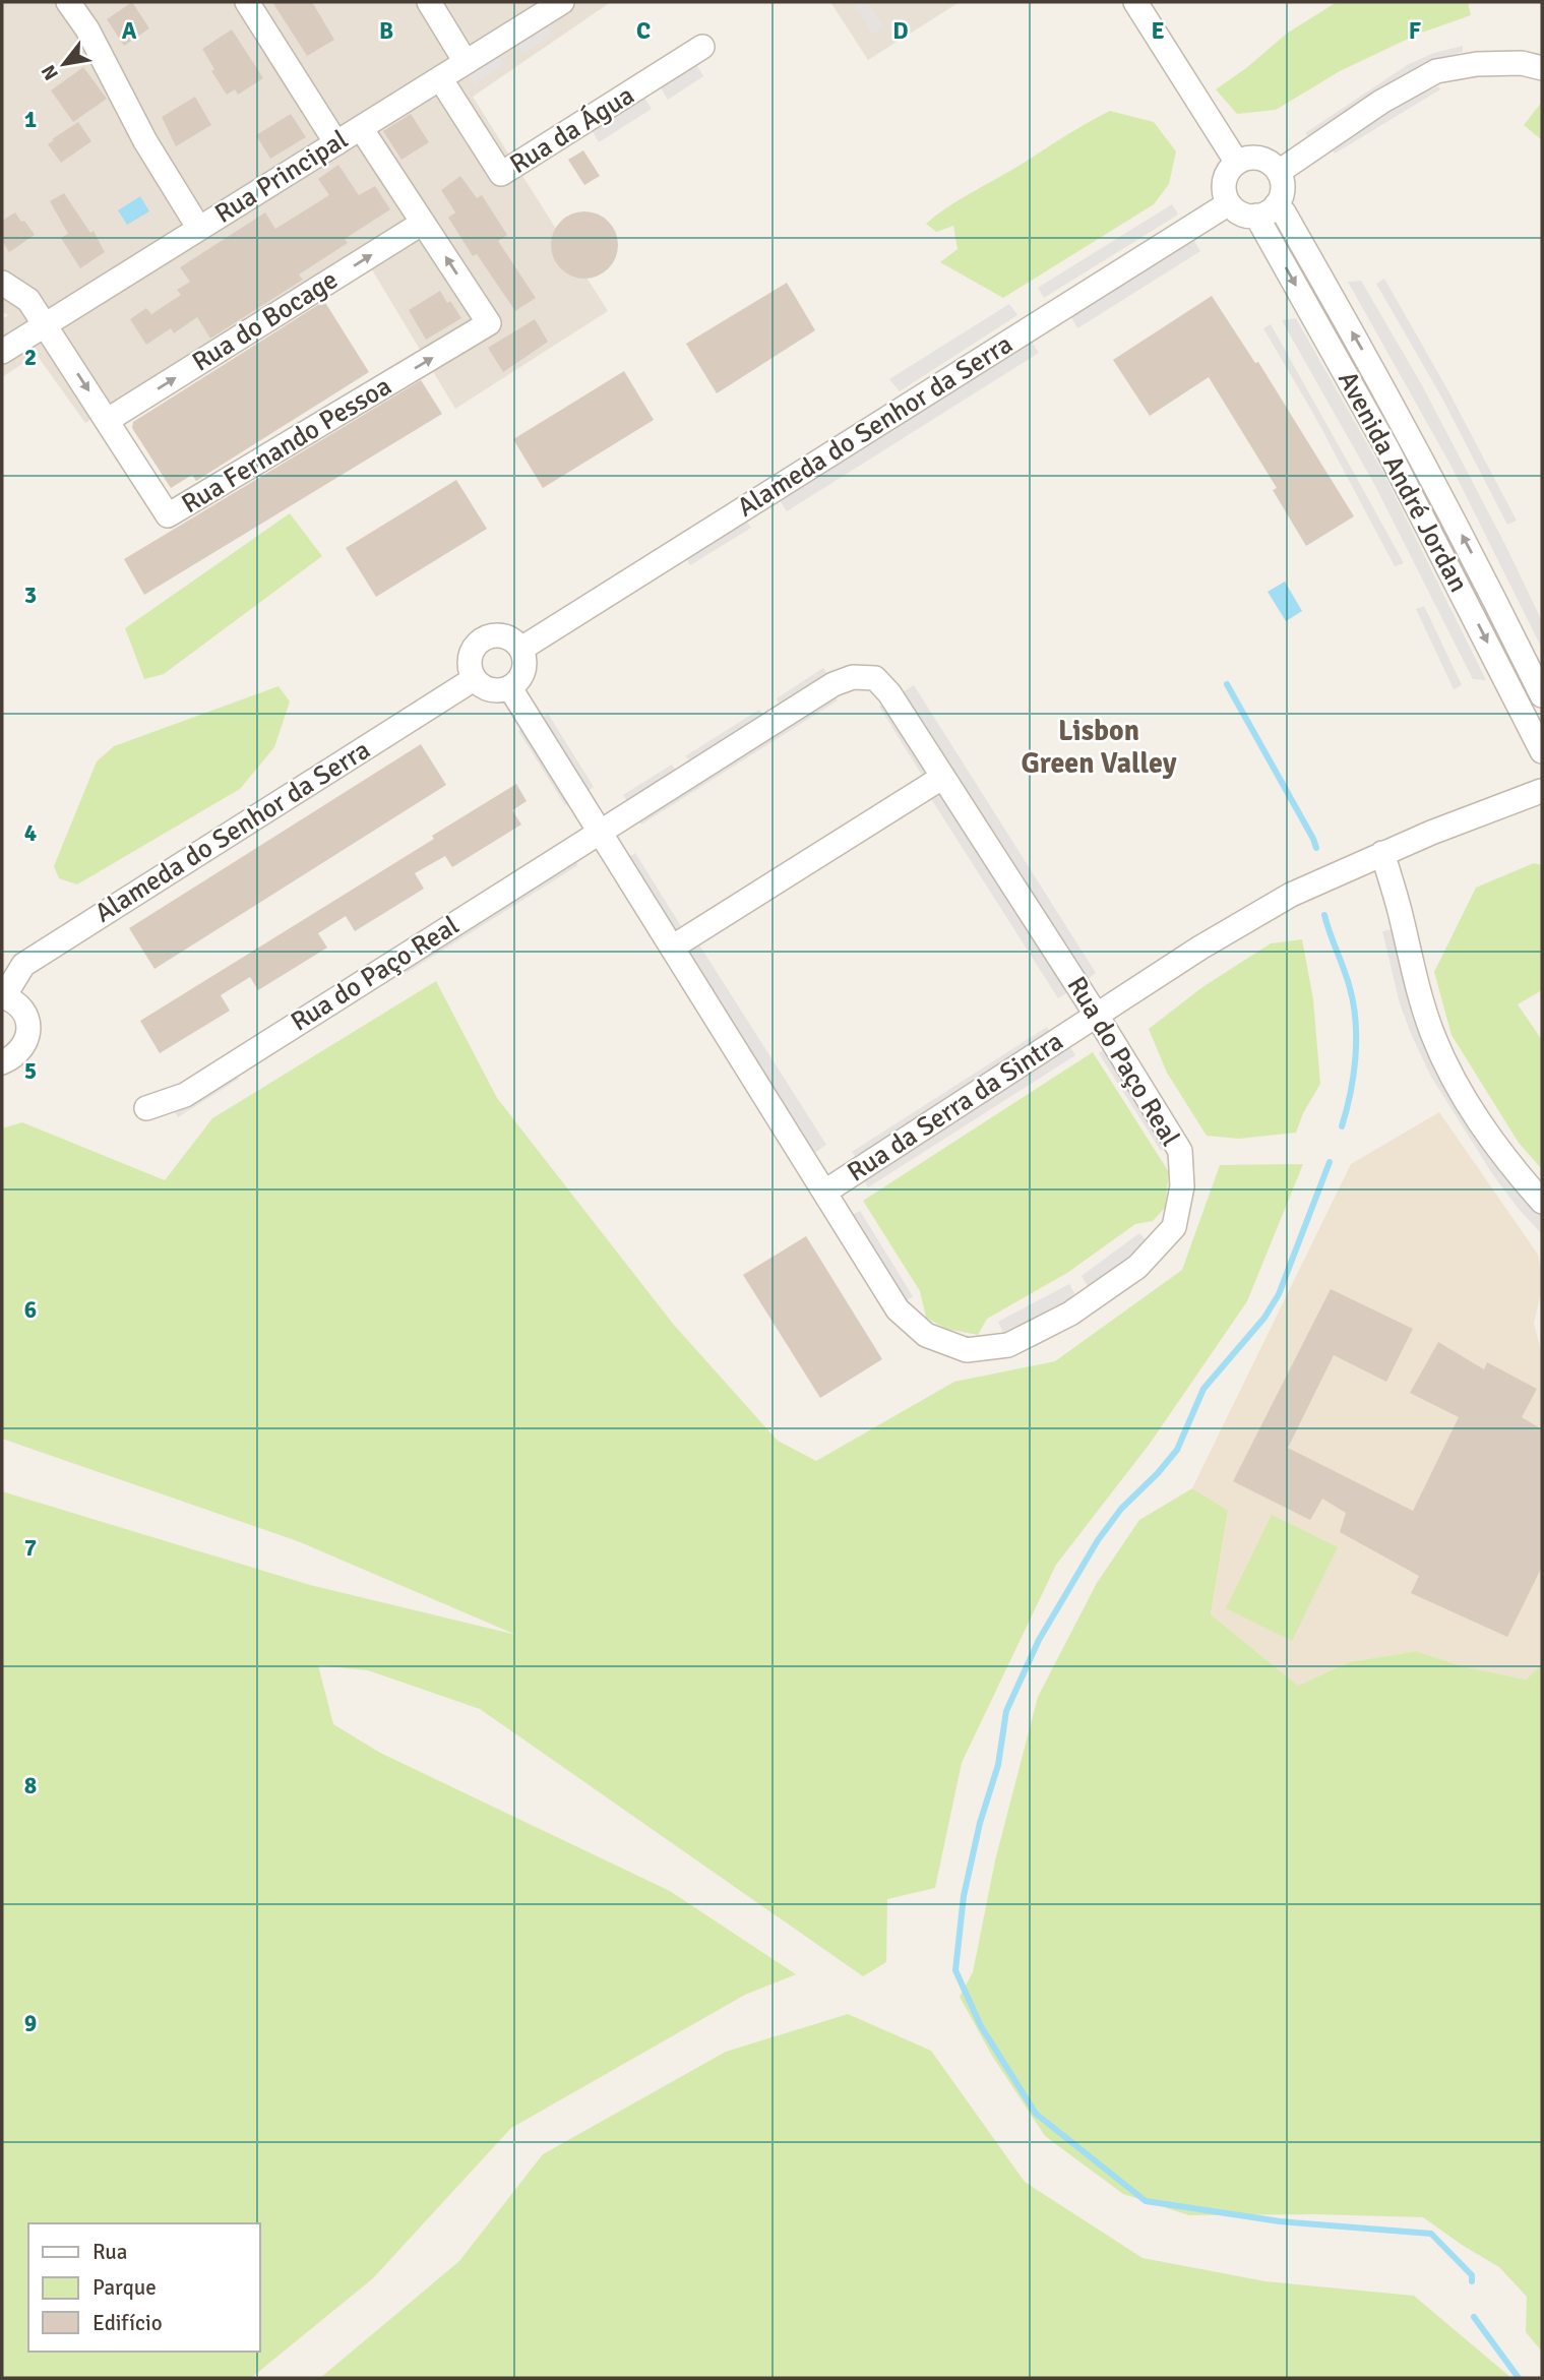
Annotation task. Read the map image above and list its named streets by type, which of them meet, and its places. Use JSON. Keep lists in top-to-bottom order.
{
  "streets": {
    "street": [
      "Rua da Água",
      "Rua Principal",
      "Rua do Bocage",
      "Alameda do Senhor da Serra",
      "Rua Fernando Pessoa",
      "Avenida André Jordan",
      "Rua do Paço Real",
      "Rua da Serra da Sintra"
    ]
  },
  "crossings": [
    ["Rua da Água", "Rua Principal"],
    ["Rua Principal", "Rua Fernando Pessoa"],
    ["Rua do Bocage", "Rua Fernando Pessoa"],
    ["Alameda do Senhor da Serra", "Avenida André Jordan"],
    ["Alameda do Senhor da Serra", "Rua do Paço Real"],
    ["Rua do Paço Real", "Rua da Serra da Sintra"]
  ],
  "one_way": ["Rua do Bocage"],
  "districts": ["Lisbon Green Valley"],
  "legend": ["Rua", "Parque", "Edifício"],
  "north": "bottom left",
  "grid": {
    "columns": [
      "A",
      "B",
      "C",
      "D",
      "E",
      "F"
    ],
    "rows": [
      "1",
      "2",
      "3",
      "4",
      "5",
      "6",
      "7",
      "8",
      "9"
    ]
  }
}
